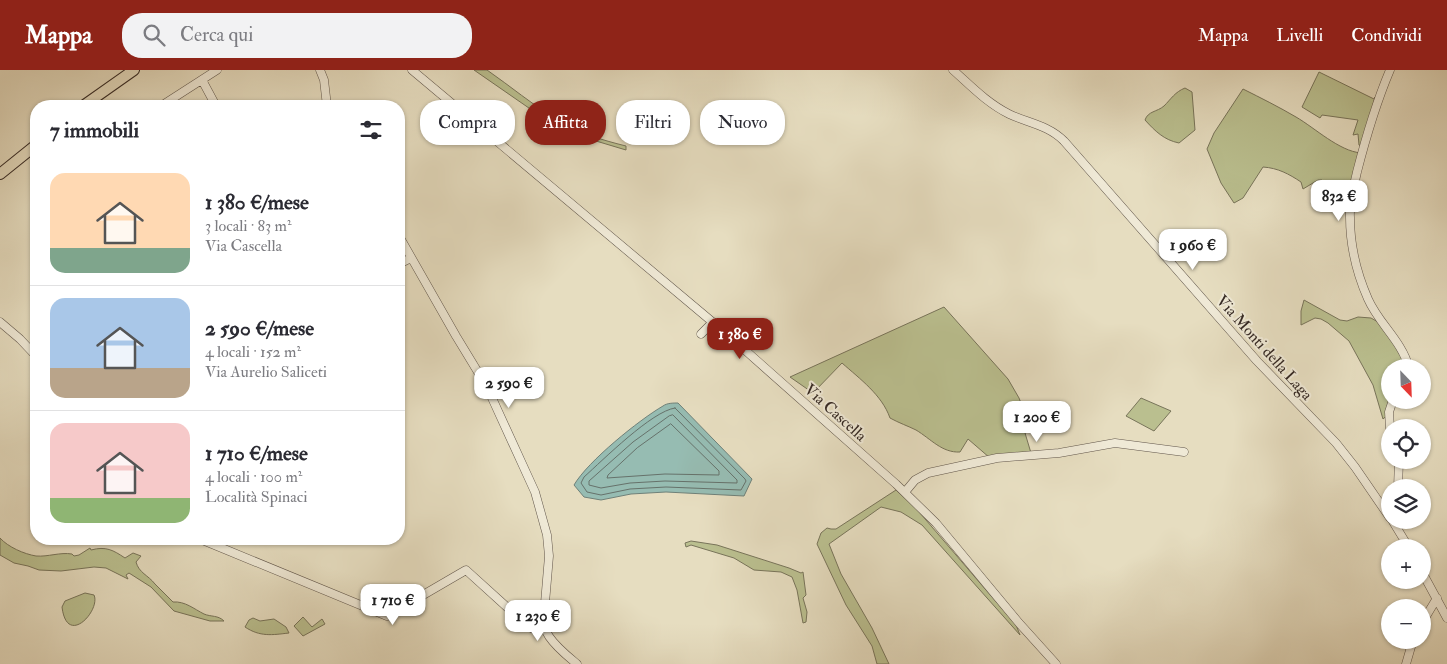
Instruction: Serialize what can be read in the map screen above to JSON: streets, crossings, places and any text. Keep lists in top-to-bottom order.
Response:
{
  "streets": {
    "street": ["Via Monti della Laga", "Via Cascella"]
  },
  "north": "bottom right",
  "page": {
    "header": "Mappa",
    "search": "Cerca qui",
    "nav": ["Mappa", "Livelli", "Condividi"],
    "chip": [
      "Compra",
      "Affitta",
      "Filtri",
      "Nuovo"
    ],
    "heading": "7 immobili",
    "list": [
      {
        "name": "1 380 €/mese",
        "note": "3 locali · 83 m² · Via Cascella"
      },
      {
        "name": "2 590 €/mese",
        "note": "4 locali · 152 m² · Via Aurelio Saliceti"
      },
      {
        "name": "1 710 €/mese",
        "note": "4 locali · 100 m² · Località Spinaci"
      }
    ],
    "price": [
      "832 €",
      "1 960 €",
      "1 380 €",
      "2 590 €",
      "1 200 €",
      "1 710 €",
      "1 230 €"
    ],
    "map_buttons": ["+", "−"]
  }
}
